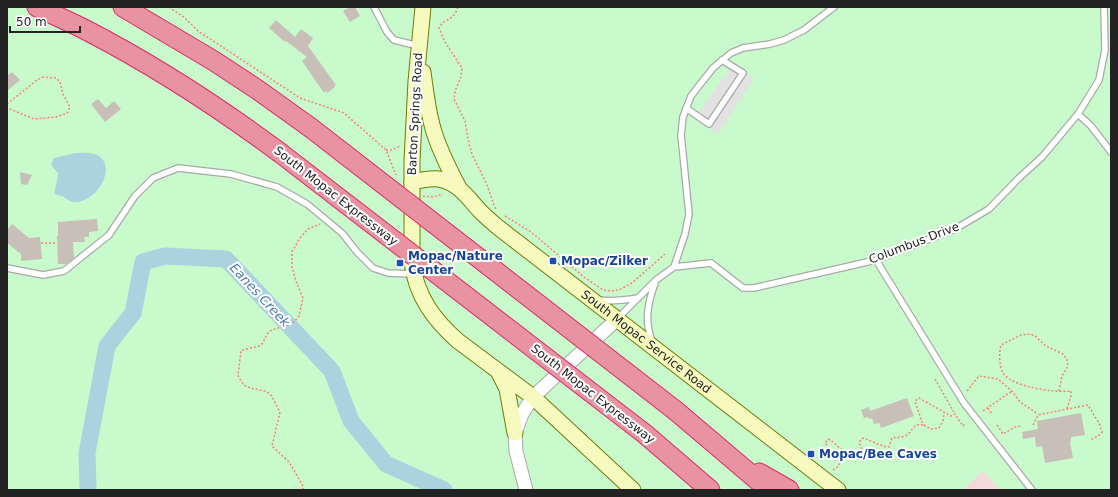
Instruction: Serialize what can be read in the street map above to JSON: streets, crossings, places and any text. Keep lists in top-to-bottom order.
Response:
{
  "streets": {
    "highway": ["South Mopac Expressway"],
    "main road": ["Barton Springs Road", "South Mopac Service Road"],
    "lane": ["Columbus Drive"]
  },
  "crossings": [
    ["Barton Springs Road", "South Mopac Service Road"]
  ],
  "water": ["Eanes Creek"],
  "places": {
    "transit": ["Mopac/Zilker", "Mopac/Nature Center", "Mopac/Bee Caves"]
  },
  "scale_bar": "50 m"
}
